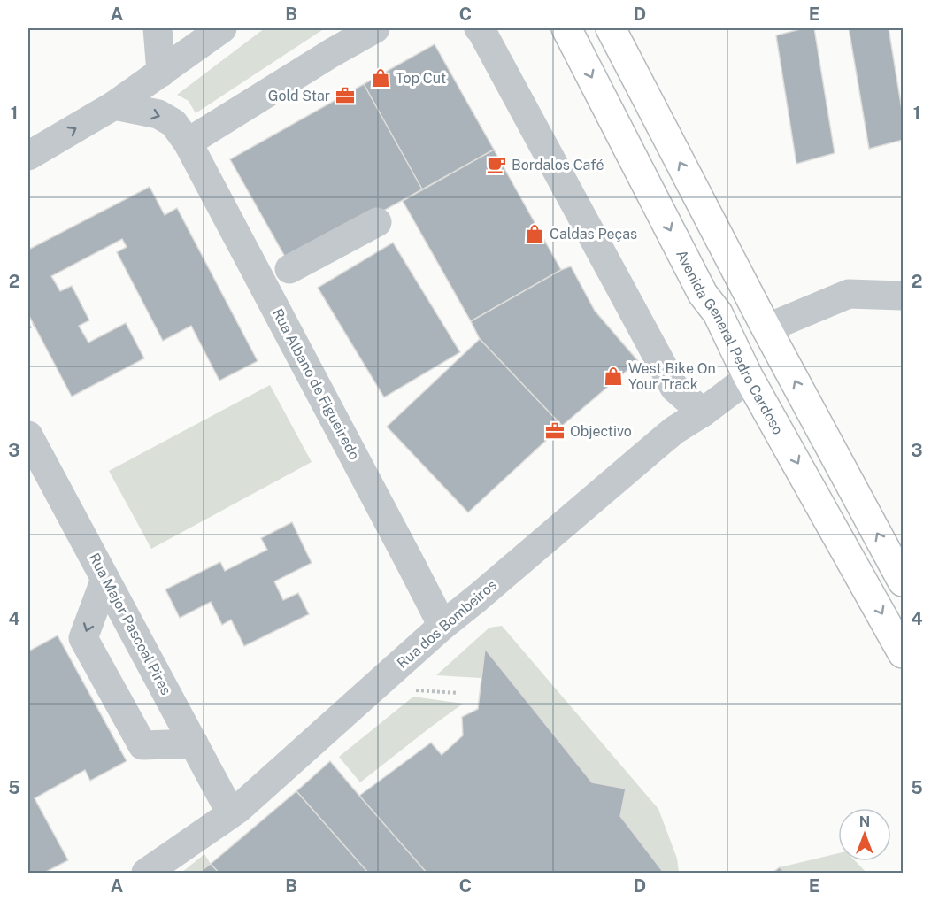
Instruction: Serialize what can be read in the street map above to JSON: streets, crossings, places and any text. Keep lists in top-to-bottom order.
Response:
{
  "streets": {
    "main road": ["Avenida General Pedro Cardoso"],
    "street": ["Rua Albano de Figueiredo", "Rua Major Pascoal Pires", "Rua dos Bombeiros"]
  },
  "crossings": [
    ["Avenida General Pedro Cardoso", "Rua dos Bombeiros"],
    ["Rua Albano de Figueiredo", "Rua dos Bombeiros"],
    ["Rua Major Pascoal Pires", "Rua dos Bombeiros"]
  ],
  "places": {
    "shop": ["Top Cut", "Caldas Peças", "West Bike On Your Track"],
    "office": ["Gold Star", "Objectivo"],
    "cafe": ["Bordalos Café"]
  },
  "north": "top",
  "grid": {
    "columns": [
      "A",
      "B",
      "C",
      "D",
      "E"
    ],
    "rows": [
      "1",
      "2",
      "3",
      "4",
      "5"
    ]
  }
}
